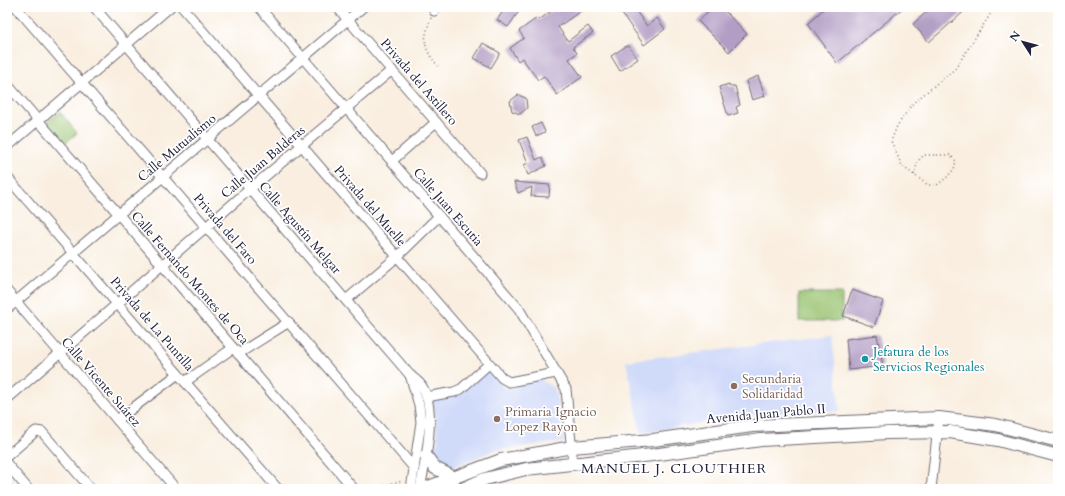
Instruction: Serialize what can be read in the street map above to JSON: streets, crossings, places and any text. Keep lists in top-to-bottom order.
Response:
{
  "streets": {
    "main road": ["Avenida Juan Pablo II"],
    "street": [
      "Privada del Astillero",
      "Calle Mutualismo",
      "Calle Juan Balderas",
      "Privada del Muelle",
      "Calle Juan Escutia",
      "Calle Agustín Melgar",
      "Privada del Faro",
      "Calle Fernando Montes de Oca",
      "Privada de La Puntilla",
      "Calle Vicente Suárez"
    ]
  },
  "crossings": [
    ["Privada del Astillero", "Calle Mutualismo"],
    ["Privada del Astillero", "Calle Juan Balderas"],
    ["Calle Mutualismo", "Privada del Muelle"],
    ["Calle Mutualismo", "Calle Juan Escutia"],
    ["Calle Mutualismo", "Calle Agustín Melgar"],
    ["Calle Mutualismo", "Privada del Faro"],
    ["Calle Mutualismo", "Calle Fernando Montes de Oca"],
    ["Calle Mutualismo", "Privada de La Puntilla"],
    ["Calle Mutualismo", "Calle Vicente Suárez"],
    ["Calle Juan Balderas", "Privada del Muelle"],
    ["Calle Juan Balderas", "Calle Juan Escutia"],
    ["Calle Juan Balderas", "Calle Agustín Melgar"],
    ["Calle Juan Balderas", "Privada del Faro"],
    ["Calle Juan Balderas", "Calle Fernando Montes de Oca"],
    ["Calle Juan Balderas", "Privada de La Puntilla"],
    ["Calle Juan Balderas", "Calle Vicente Suárez"],
    ["Privada del Muelle", "Calle Juan Escutia"],
    ["Calle Juan Escutia", "Avenida Juan Pablo II"],
    ["Calle Agustín Melgar", "Privada del Faro"],
    ["Calle Agustín Melgar", "Avenida Juan Pablo II"]
  ],
  "districts": ["MANUEL J. CLOUTHIER"],
  "places": ["Jefatura de los Servicios Regionales", "Secundaria Solidaridad", "Primaria Ignacio Lopez Rayon"],
  "north": "top left"
}
